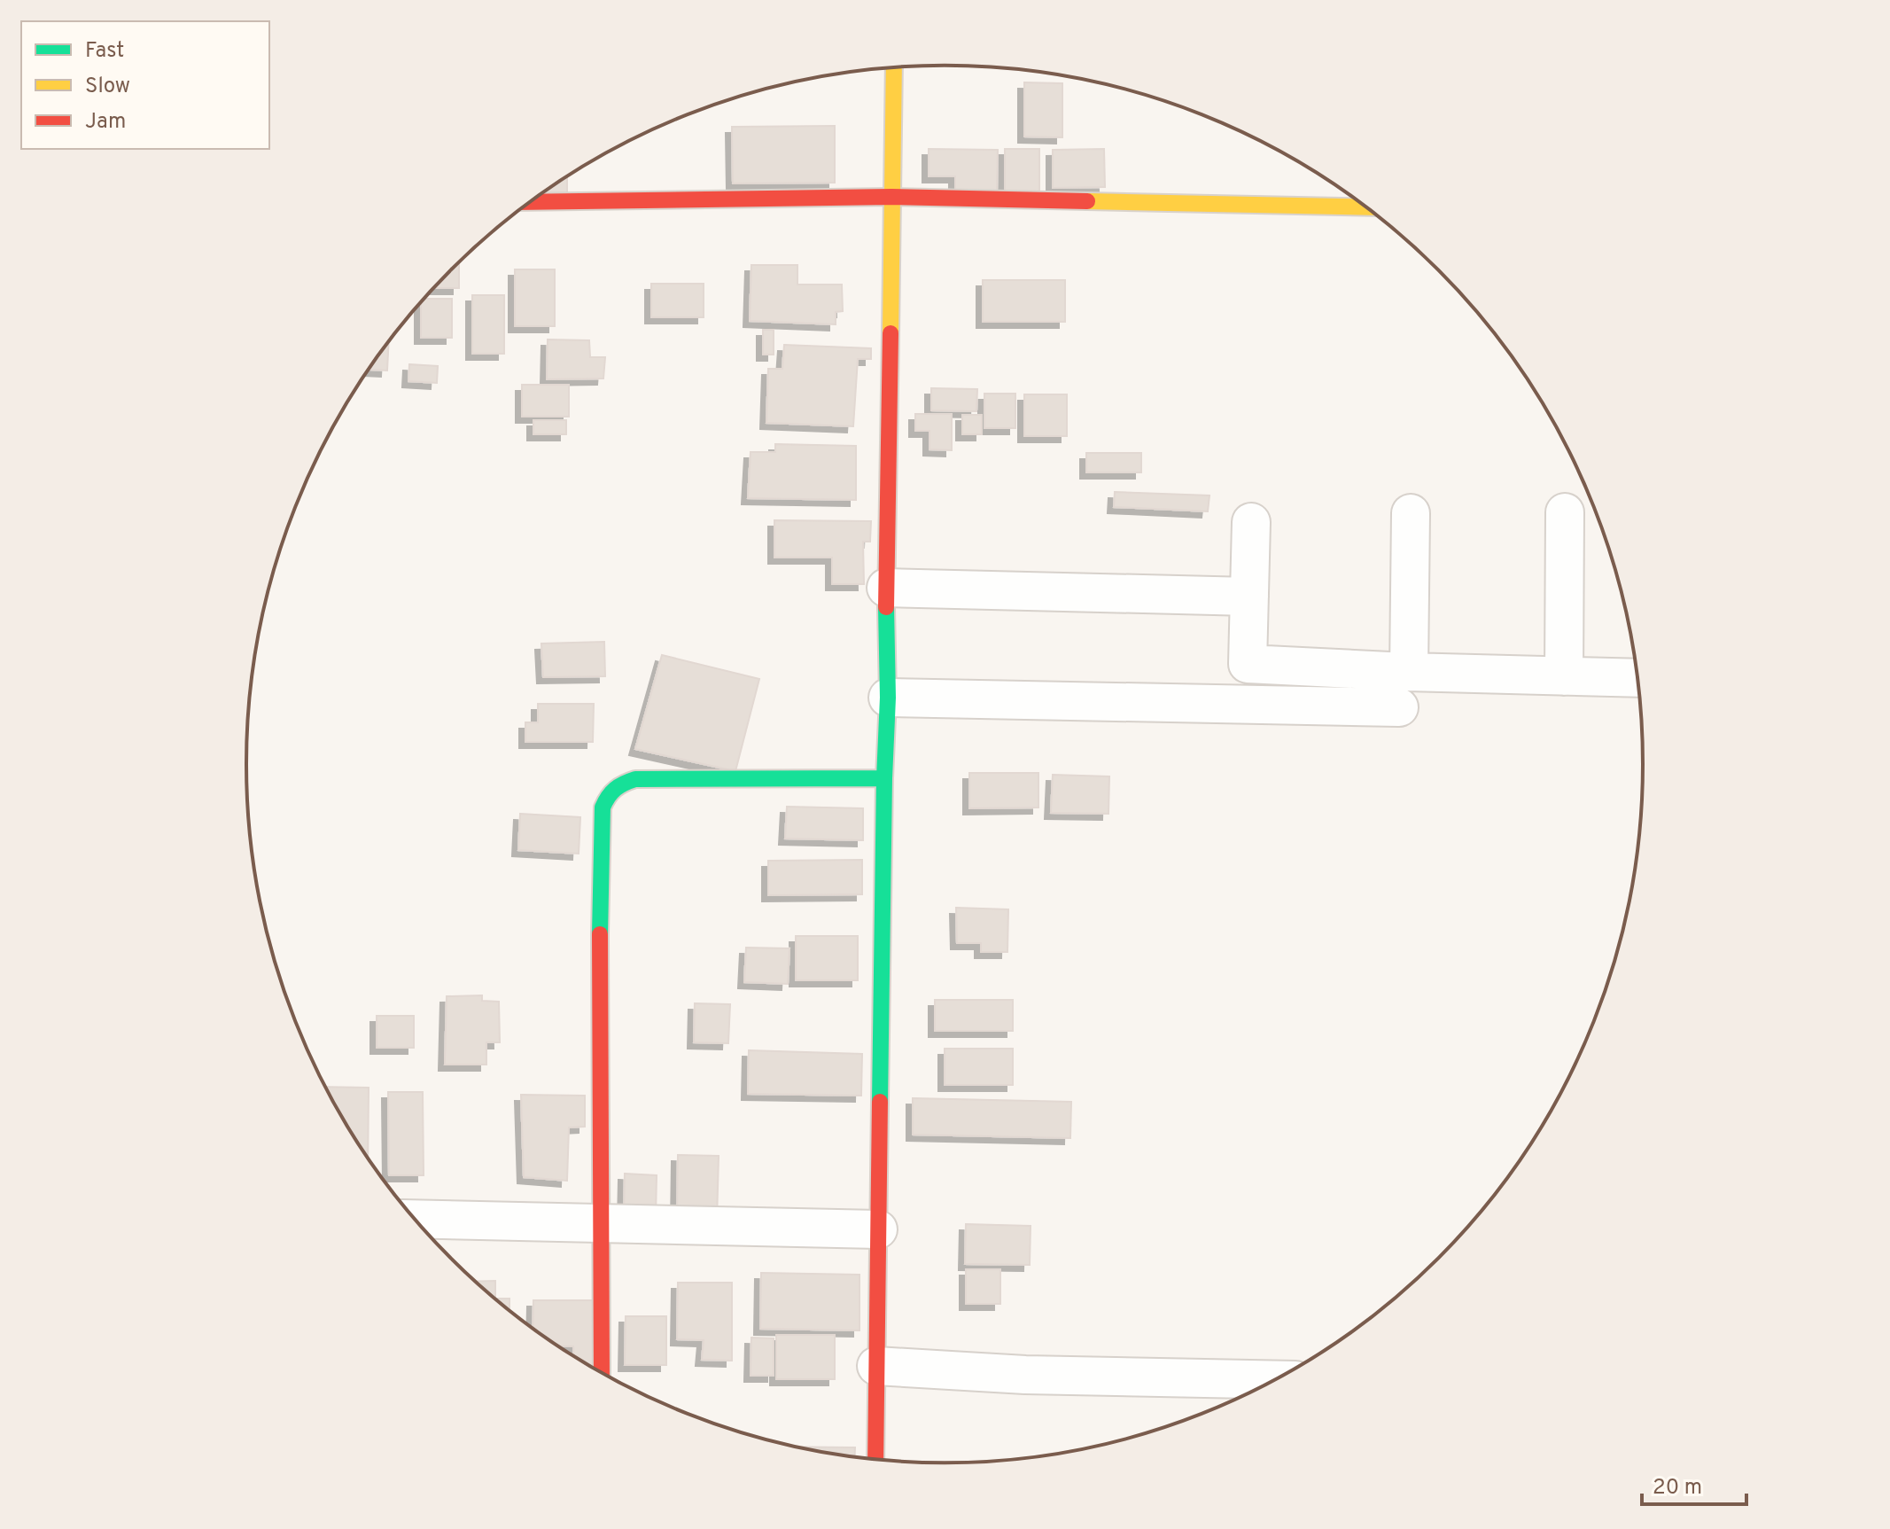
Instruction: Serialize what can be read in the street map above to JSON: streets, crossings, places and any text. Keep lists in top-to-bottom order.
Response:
{
  "legend": ["Fast", "Slow", "Jam"],
  "scale_bar": "20 m"
}
